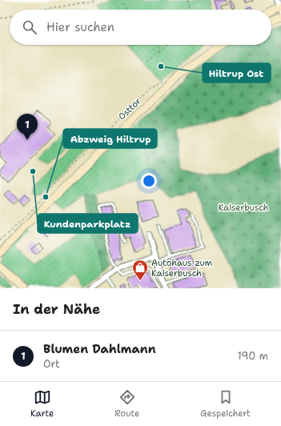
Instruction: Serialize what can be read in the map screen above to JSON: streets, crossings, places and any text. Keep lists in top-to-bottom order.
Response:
{
  "streets": {
    "main road": ["Osttor"]
  },
  "parks": ["Kaiserbusch"],
  "places": {
    "other": ["Hiltrup Ost", "Kundenparkplatz", "Abzweig Hiltrup"],
    "shop": ["Autohaus zum Kaiserbusch"]
  },
  "page": {
    "search": "Hier suchen",
    "pins": "1",
    "heading": "In der Nähe",
    "list": [
      {
        "mark": "1",
        "name": "Blumen Dahlmann",
        "note": "Ort",
        "value": "190 m"
      }
    ],
    "nav": ["Karte", "Route", "Gespeichert"]
  }
}
